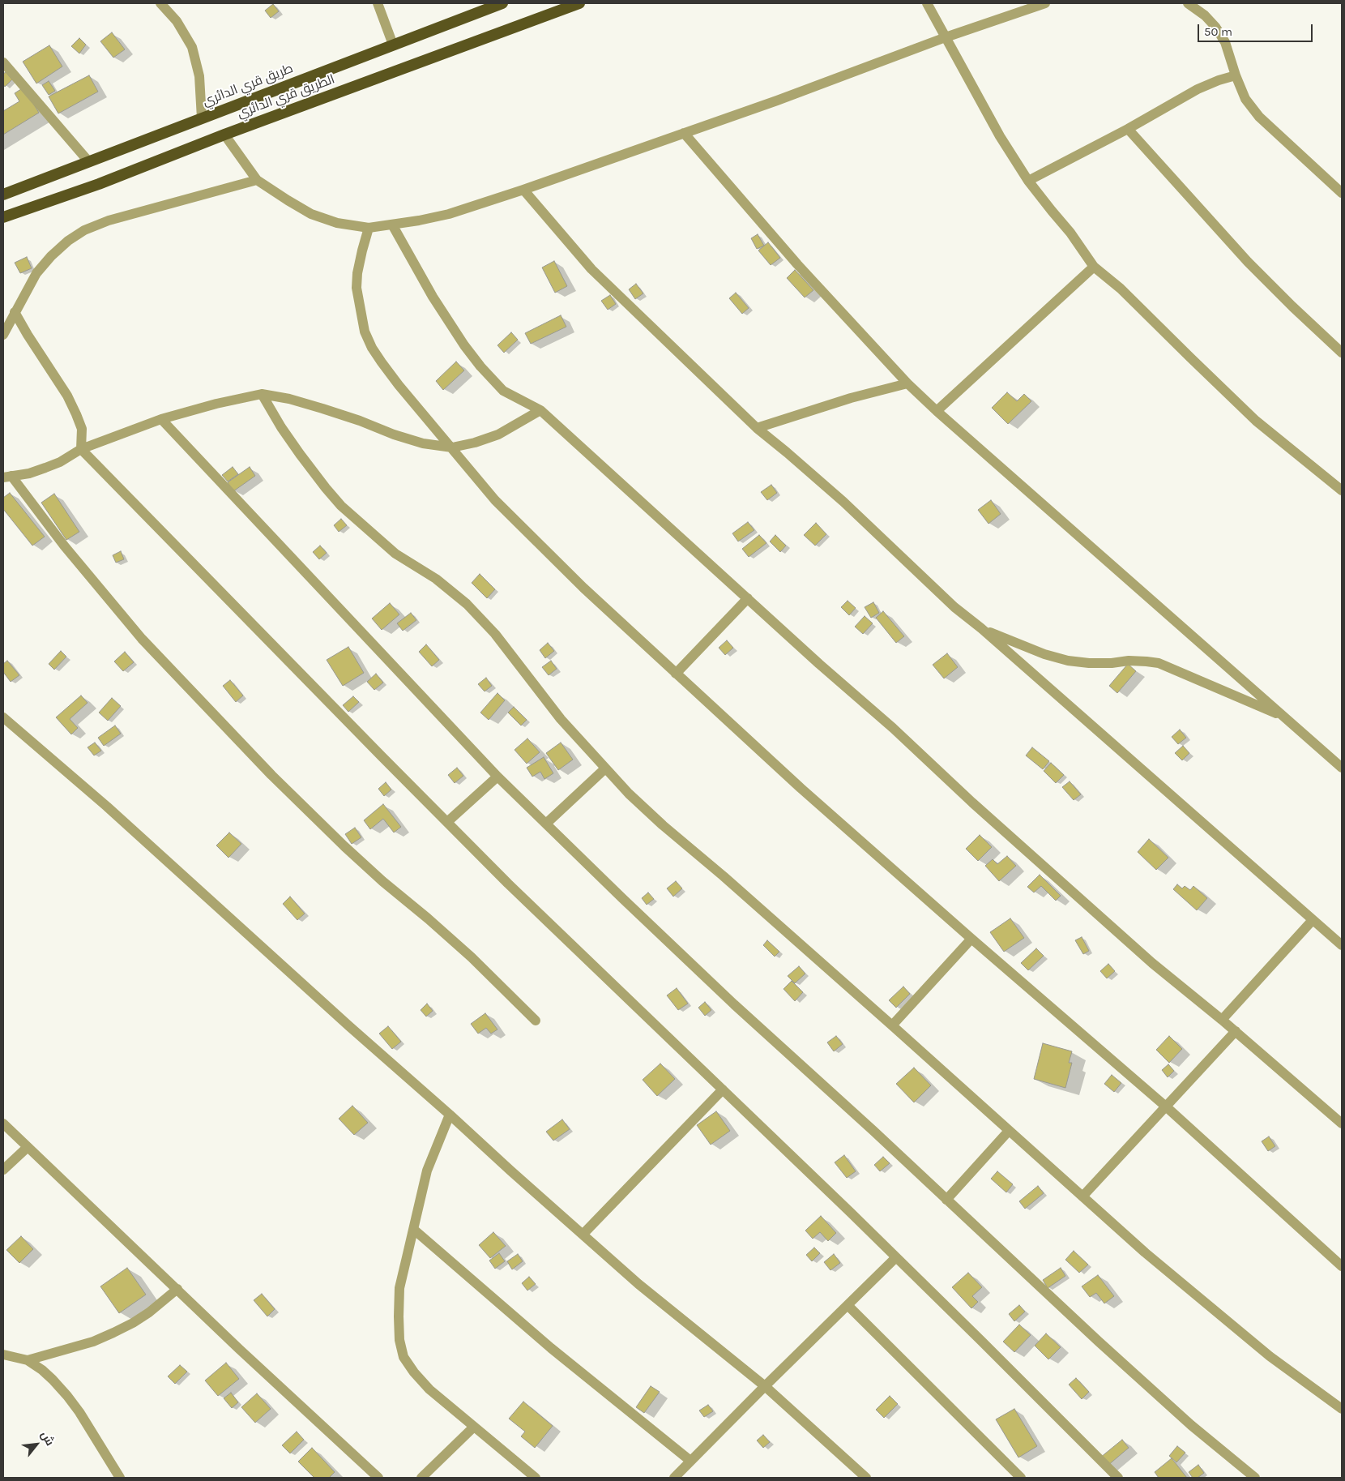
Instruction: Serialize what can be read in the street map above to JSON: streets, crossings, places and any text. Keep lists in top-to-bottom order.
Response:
{
  "streets": {
    "highway": ["طريق قري الدائري", "الطريق قري الدائري"]
  },
  "scale_bar": "50 m",
  "north": "top right"
}
